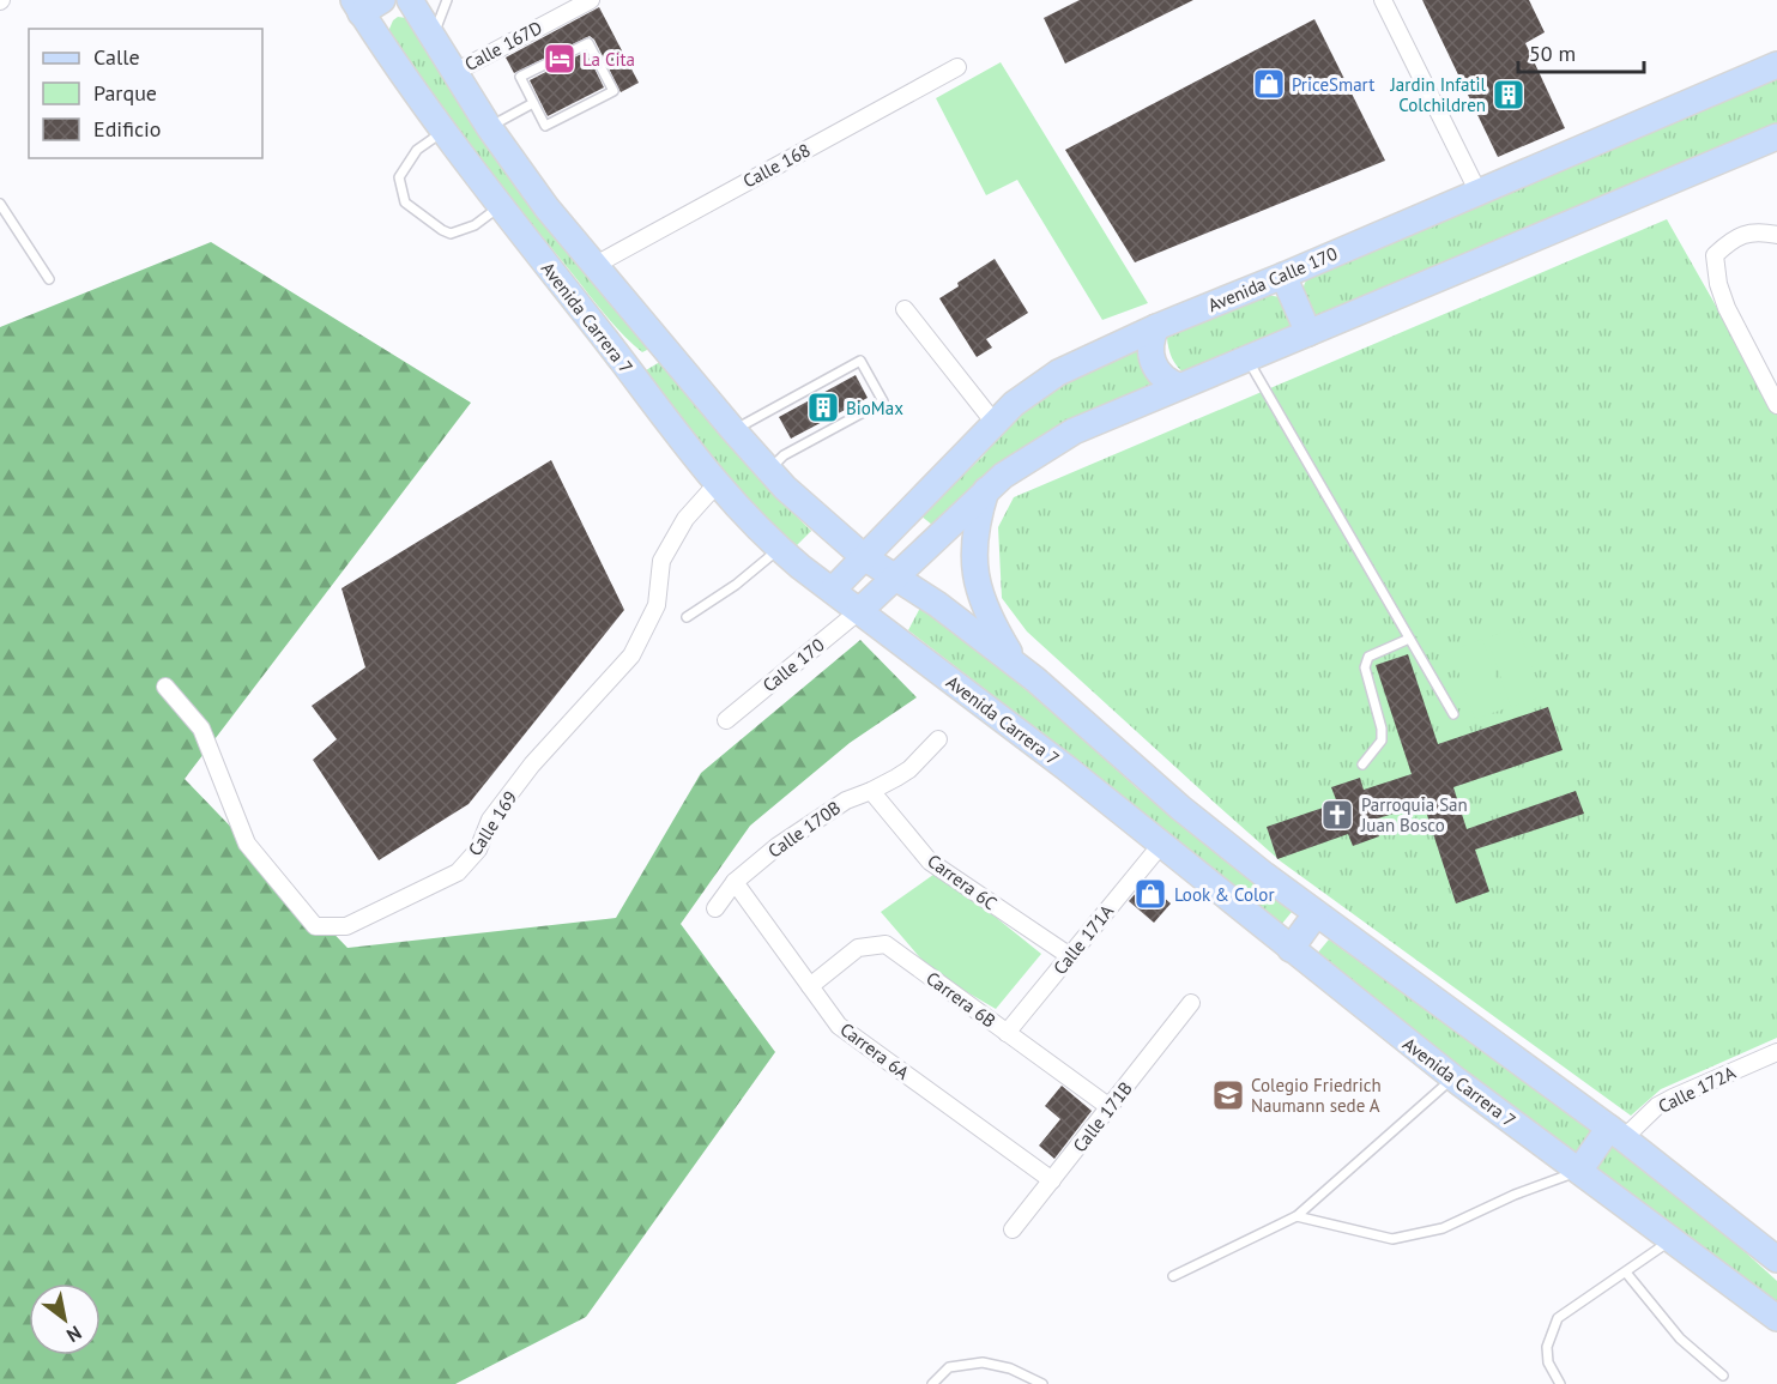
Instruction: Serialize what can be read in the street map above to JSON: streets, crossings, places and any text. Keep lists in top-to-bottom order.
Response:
{
  "streets": {
    "main road": ["Avenida Calle 170", "Avenida Carrera 7"],
    "street": [
      "Calle 167D",
      "Calle 168",
      "Calle 170",
      "Calle 169",
      "Calle 170B",
      "Carrera 6C",
      "Calle 171A",
      "Carrera 6B",
      "Carrera 6A",
      "Calle 172A",
      "Calle 171B"
    ]
  },
  "crossings": [
    ["Calle 167D", "Avenida Carrera 7"],
    ["Calle 168", "Avenida Carrera 7"],
    ["Avenida Calle 170", "Avenida Carrera 7"],
    ["Avenida Carrera 7", "Calle 170"],
    ["Avenida Carrera 7", "Calle 169"],
    ["Avenida Carrera 7", "Calle 171A"],
    ["Avenida Carrera 7", "Calle 172A"],
    ["Calle 170B", "Carrera 6C"],
    ["Calle 170B", "Carrera 6A"],
    ["Carrera 6C", "Calle 171A"],
    ["Calle 171A", "Carrera 6B"],
    ["Carrera 6B", "Carrera 6A"],
    ["Carrera 6B", "Calle 171B"],
    ["Carrera 6A", "Calle 171B"]
  ],
  "places": {
    "hotel": ["La Cita"],
    "shop": ["PriceSmart", "Look & Color"],
    "building": ["Jardin Infatil Colchildren", "BioMax"],
    "church": ["Parroquia San Juan Bosco"],
    "school or university": ["Colegio Friedrich Naumann sede A"]
  },
  "legend": ["Calle", "Parque", "Edificio"],
  "scale_bar": "50 m",
  "north": "bottom right"
}
